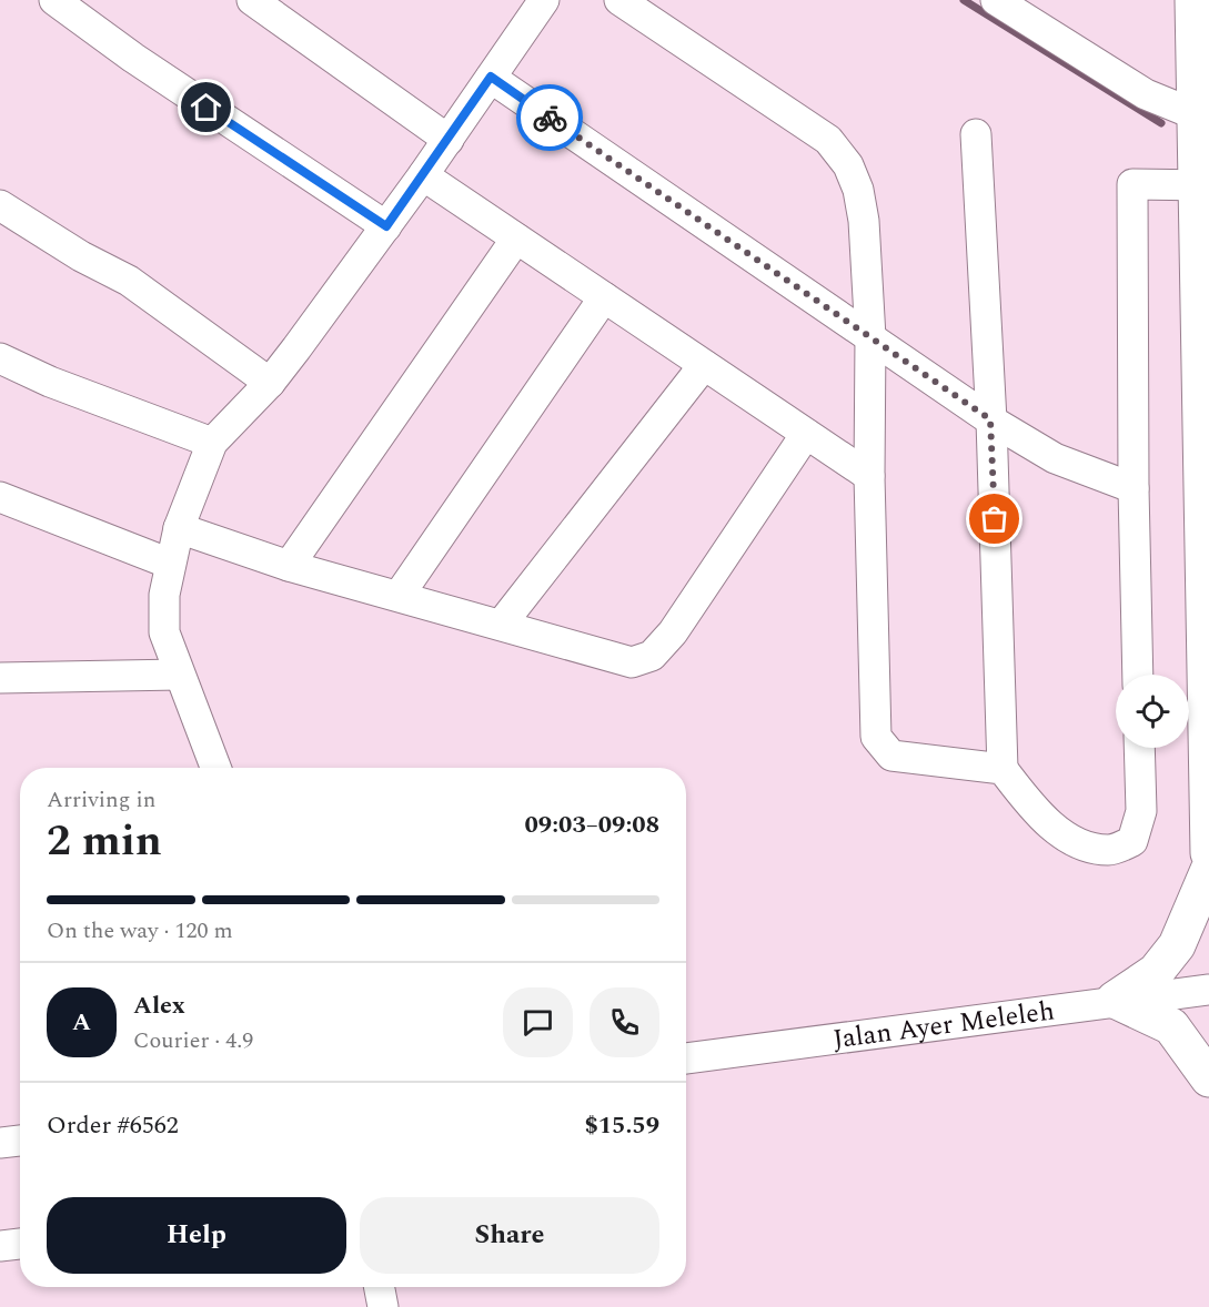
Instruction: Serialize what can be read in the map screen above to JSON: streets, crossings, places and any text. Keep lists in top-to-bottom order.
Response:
{
  "streets": {
    "street": ["Jalan Ayer Meleleh"]
  },
  "page": {
    "heading": ["2 min", "Arriving in", "09:03–09:08"],
    "panel": [
      "Alex",
      "Courier · 4.9",
      "Order #6562",
      "$15.59"
    ],
    "bar": "On the way · 120 m",
    "round": "A",
    "buttons": ["Help", "Share"]
  }
}
